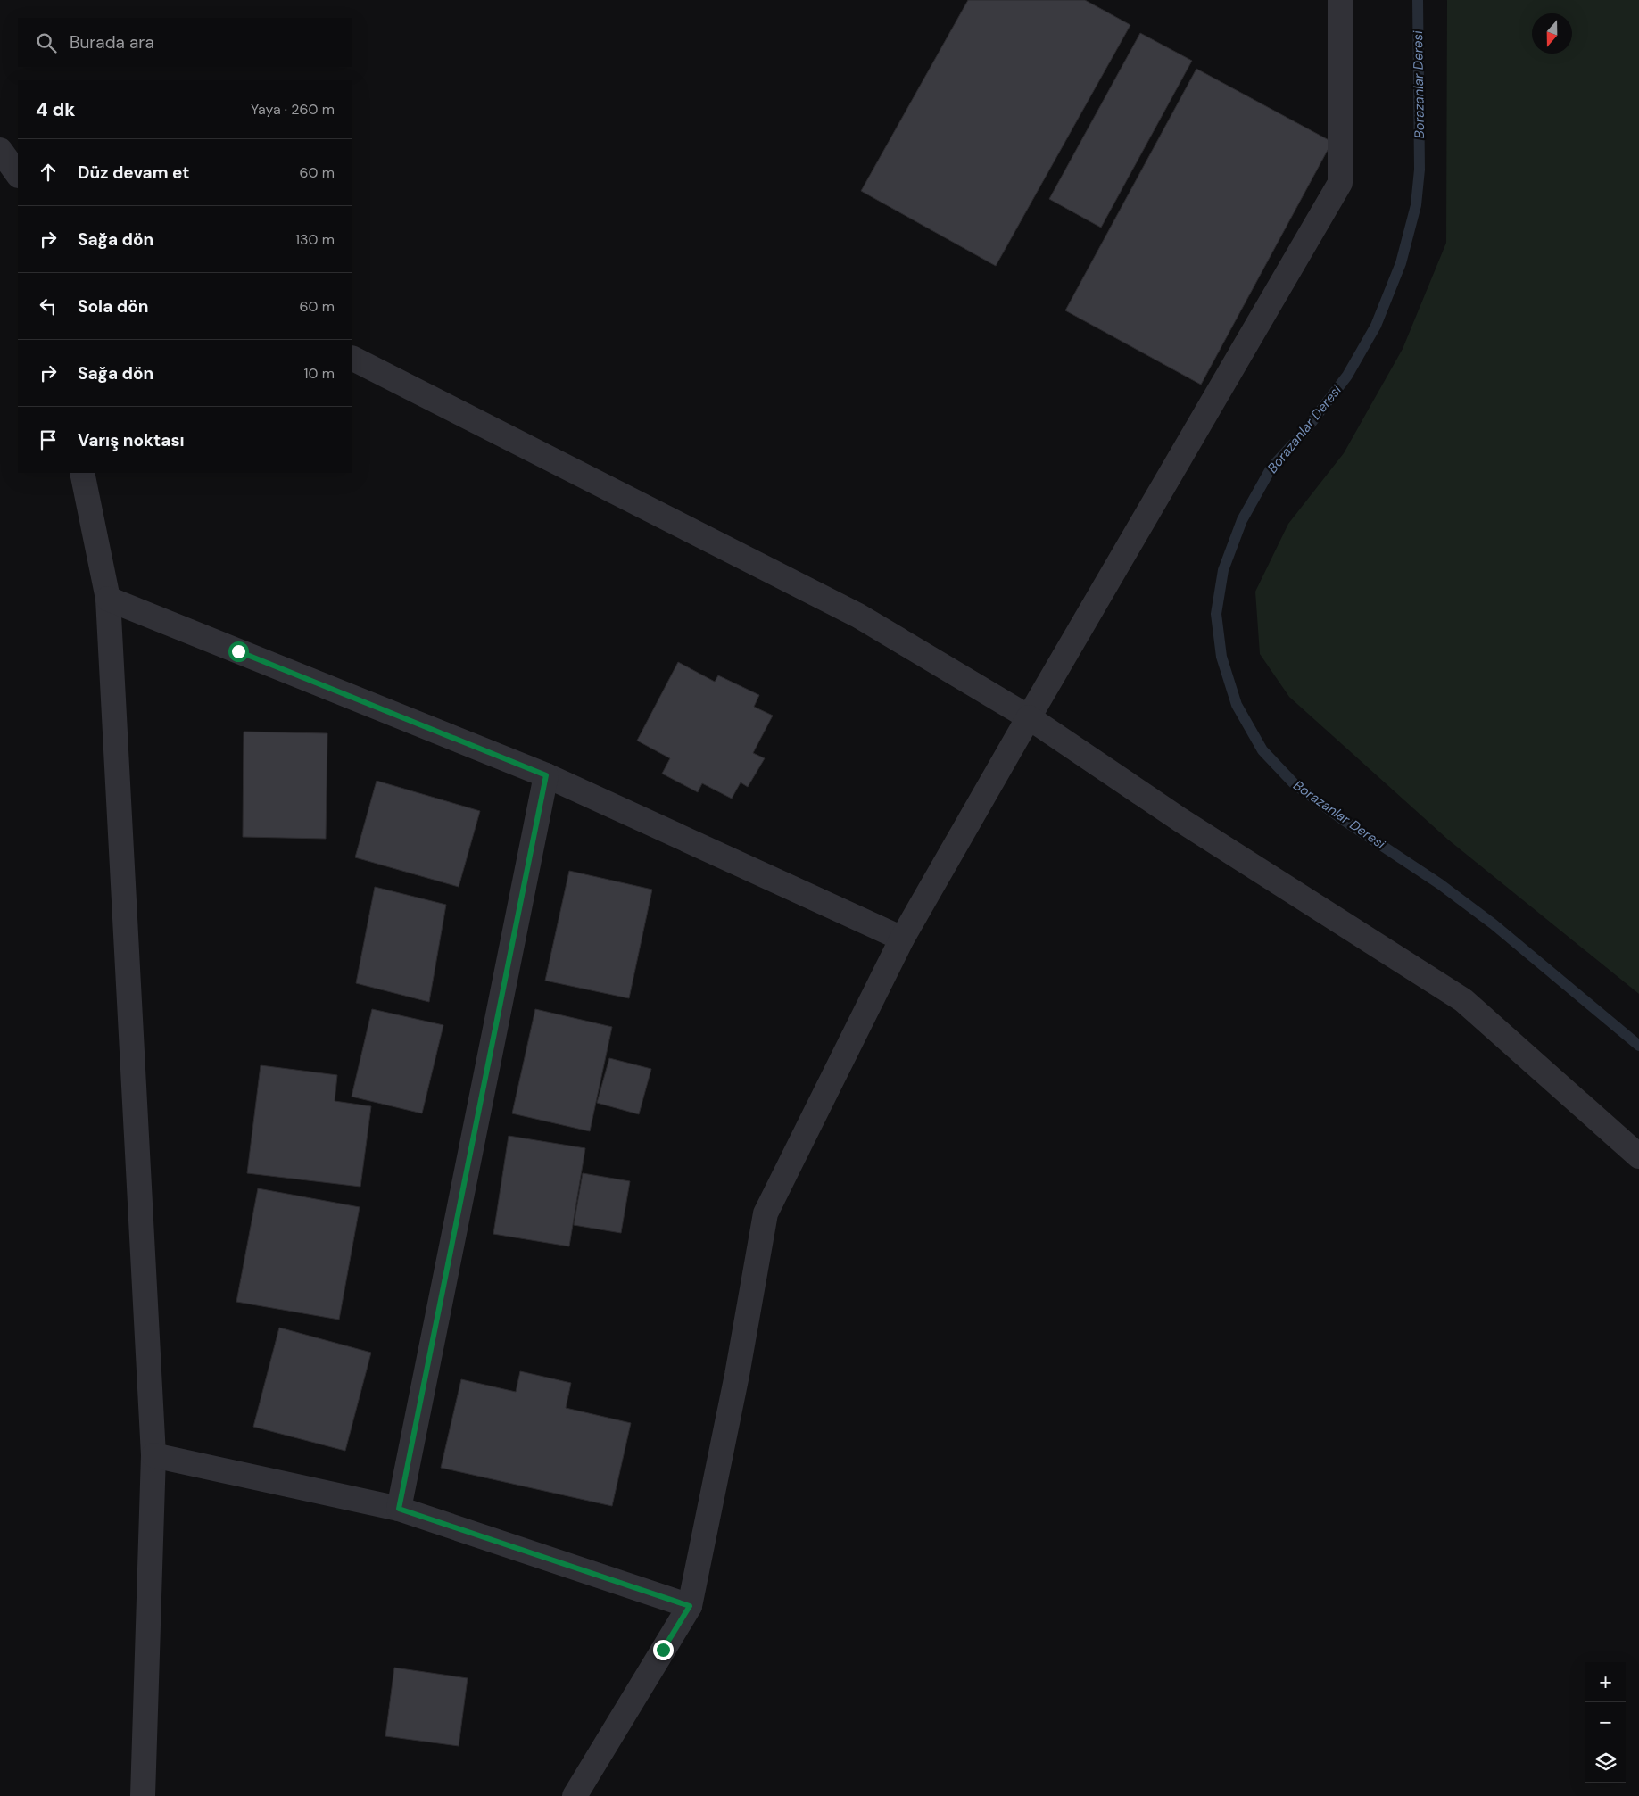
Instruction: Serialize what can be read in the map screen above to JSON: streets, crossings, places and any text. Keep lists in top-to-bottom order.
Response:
{
  "water": ["Borazanlar Deresi"],
  "north": "bottom",
  "page": {
    "search": "Burada ara",
    "heading": ["4 dk", "Yaya · 260 m"],
    "list": [
      ["Düz devam et", "60 m"],
      ["Sağa dön", "130 m"],
      ["Sola dön", "60 m"],
      ["Sağa dön", "10 m"],
      "Varış noktası"
    ],
    "map_buttons": ["+", "−"]
  }
}
